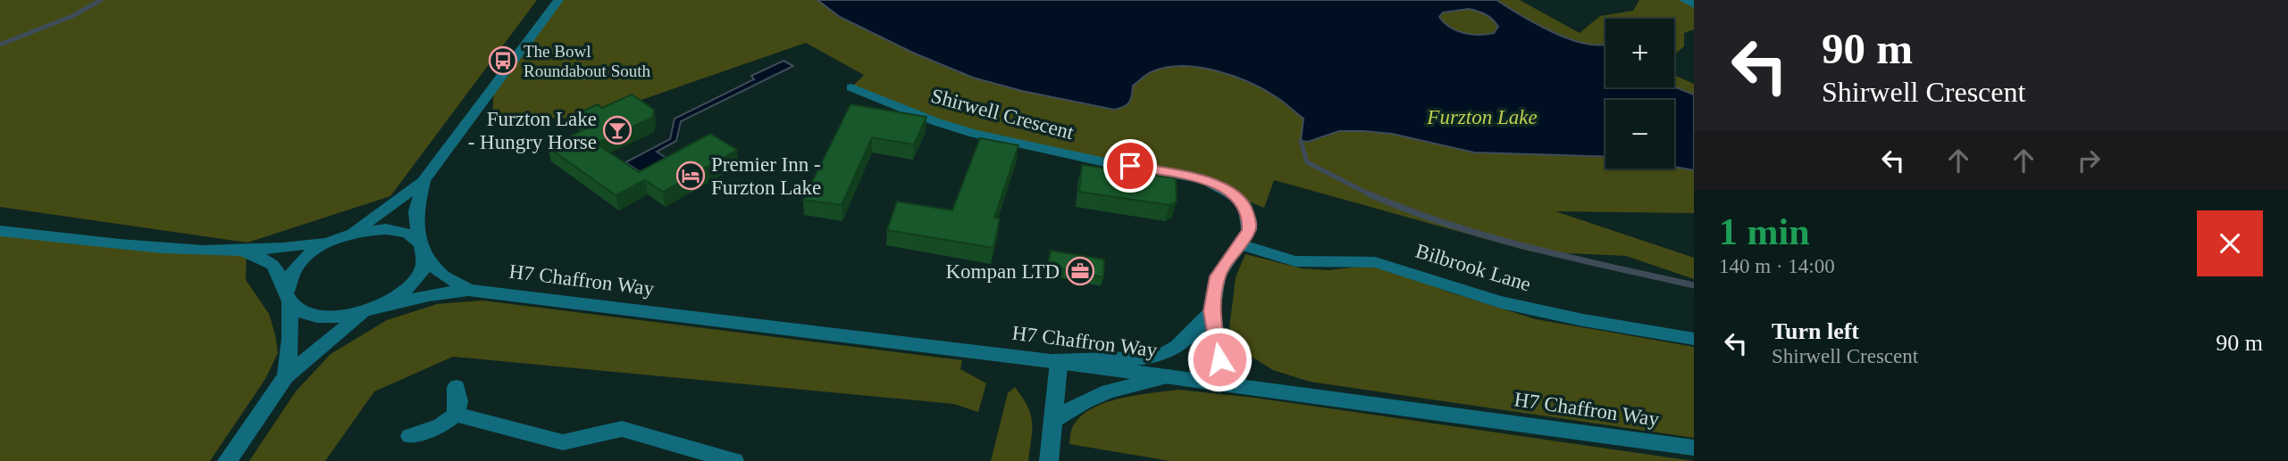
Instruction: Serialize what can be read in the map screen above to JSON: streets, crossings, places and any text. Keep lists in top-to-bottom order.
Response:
{
  "streets": {
    "street": ["Shirwell Crescent", "Bilbrook Lane", "H7 Chaffron Way"]
  },
  "crossings": [
    ["Shirwell Crescent", "Bilbrook Lane"],
    ["Shirwell Crescent", "H7 Chaffron Way"]
  ],
  "parks": ["Furzton Lake"],
  "places": {
    "bus stop": ["The Bowl Roundabout South"],
    "bar": ["Furzton Lake - Hungry Horse"],
    "hotel": ["Premier Inn - Furzton Lake"],
    "office": ["Kompan LTD"]
  },
  "page": {
    "turn": ["90 m", "Shirwell Crescent"],
    "map_buttons": ["+", "−"],
    "heading": ["1 min", "140 m · 14:00"],
    "list": [
      {
        "name": "Turn left",
        "note": "Shirwell Crescent",
        "value": "90 m"
      }
    ]
  }
}
